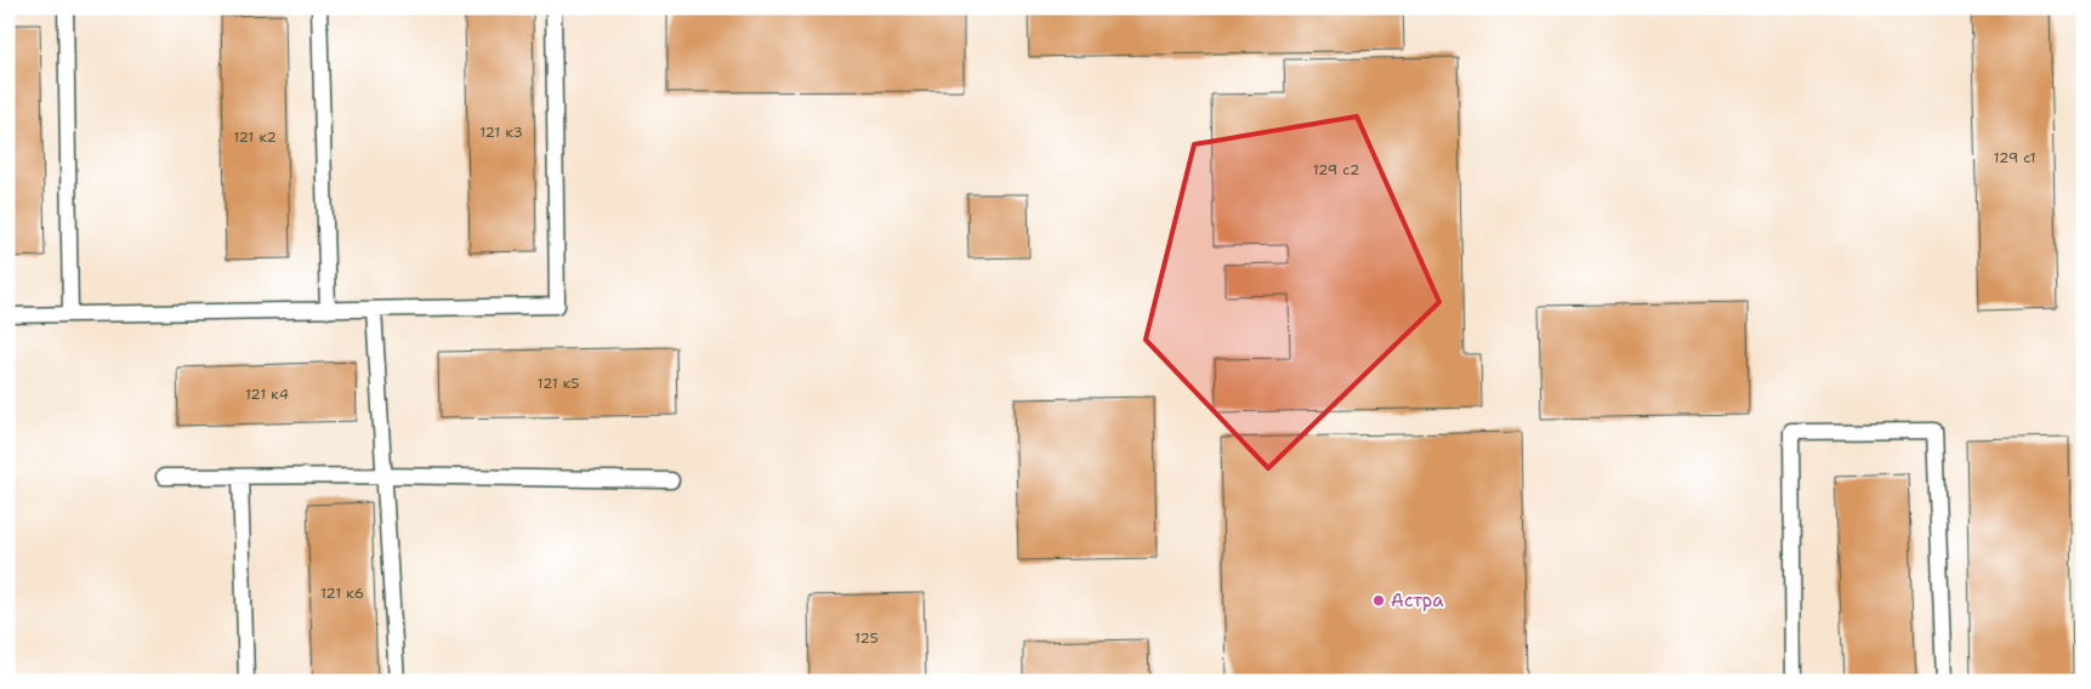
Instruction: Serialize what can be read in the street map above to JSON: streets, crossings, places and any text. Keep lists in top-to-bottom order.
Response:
{
  "places": ["Астра"],
  "house_numbers": [
    "121 к3",
    "121 к2",
    "129 с1",
    "129 с2",
    "121 к5",
    "121 к4",
    "121 к6",
    "125"
  ]
}
